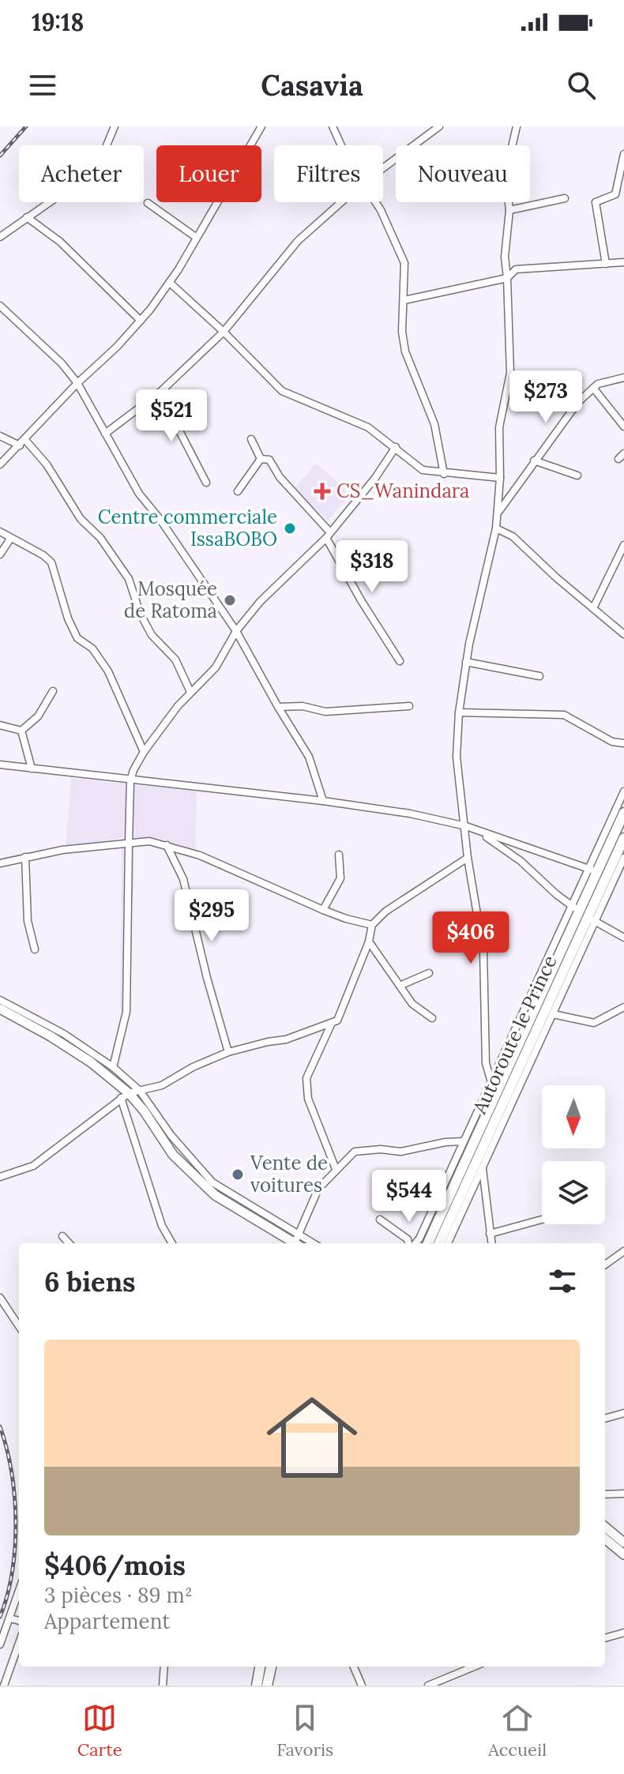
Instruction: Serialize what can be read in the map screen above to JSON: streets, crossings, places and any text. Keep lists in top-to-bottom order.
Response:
{
  "streets": {
    "main road": ["Autoroute le Prince"]
  },
  "places": {
    "health": ["CS_Wanindara"],
    "other": ["Centre commerciale IssaBOBO", "Mosquée de Ratoma", "Vente de voitures"]
  },
  "north": "bottom",
  "page": {
    "status": "19:18",
    "header": "Casavia",
    "chip": [
      "Acheter",
      "Louer",
      "Filtres",
      "Nouveau"
    ],
    "price": [
      "$273",
      "$521",
      "$318",
      "$295",
      "$406",
      "$544"
    ],
    "heading": "6 biens",
    "list": [
      {
        "name": "$406/mois",
        "note": "3 pièces · 89 m² · Appartement"
      }
    ],
    "tabs": ["Carte", "Favoris", "Accueil"]
  }
}
